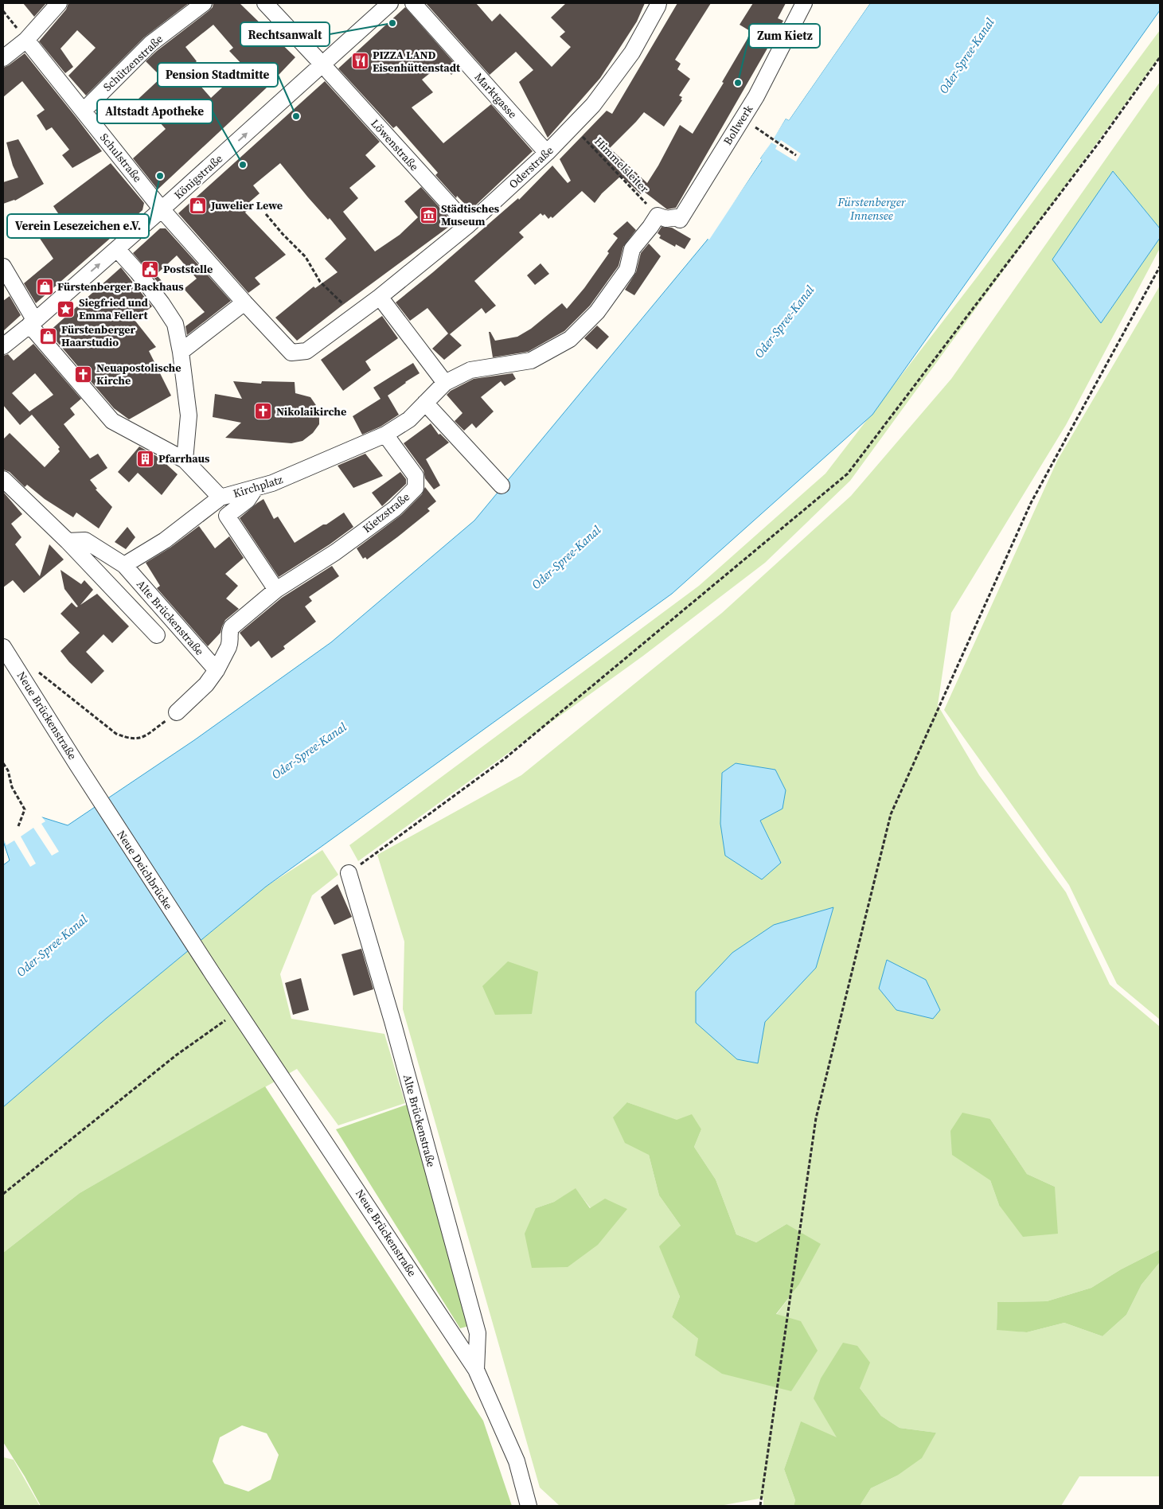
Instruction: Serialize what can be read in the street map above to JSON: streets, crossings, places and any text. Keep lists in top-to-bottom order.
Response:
{
  "streets": {
    "street": [
      "Schützenstraße",
      "Marktgasse",
      "Bollwerk",
      "Löwenstraße",
      "Schulstraße",
      "Oderstraße",
      "Königstraße",
      "Kirchplatz",
      "Kietzstraße",
      "Alte Brückenstraße",
      "Neue Brückenstraße",
      "Neue Deichbrücke"
    ],
    "path": ["Himmelsleiter"]
  },
  "crossings": [
    ["Schützenstraße", "Schulstraße"],
    ["Marktgasse", "Oderstraße"],
    ["Bollwerk", "Himmelsleiter"],
    ["Löwenstraße", "Oderstraße"],
    ["Löwenstraße", "Königstraße"],
    ["Schulstraße", "Oderstraße"],
    ["Schulstraße", "Königstraße"],
    ["Himmelsleiter", "Oderstraße"],
    ["Königstraße", "Kirchplatz"],
    ["Kirchplatz", "Kietzstraße"],
    ["Kietzstraße", "Alte Brückenstraße"],
    ["Alte Brückenstraße", "Neue Brückenstraße"],
    ["Neue Brückenstraße", "Neue Deichbrücke"]
  ],
  "one_way": ["Königstraße"],
  "water": ["Oder-Spree-Kanal", "Fürstenberger Innensee"],
  "places": {
    "other": [
      "Rechtsanwalt",
      "Zum Kietz",
      "Pension Stadtmitte",
      "Altstadt Apotheke",
      "Verein Lesezeichen e.V."
    ],
    "restaurant": ["PIZZA LAND Eisenhüttenstadt"],
    "shop": ["Juwelier Lewe", "Fürstenberger Backhaus", "Fürstenberger Haarstudio"],
    "museum": ["Städtisches Museum"],
    "public building": ["Poststelle"],
    "place": ["Siegfried und Emma Fellert"],
    "church": ["Neuapostolische Kirche", "Nikolaikirche"],
    "building": ["Pfarrhaus"]
  }
}
